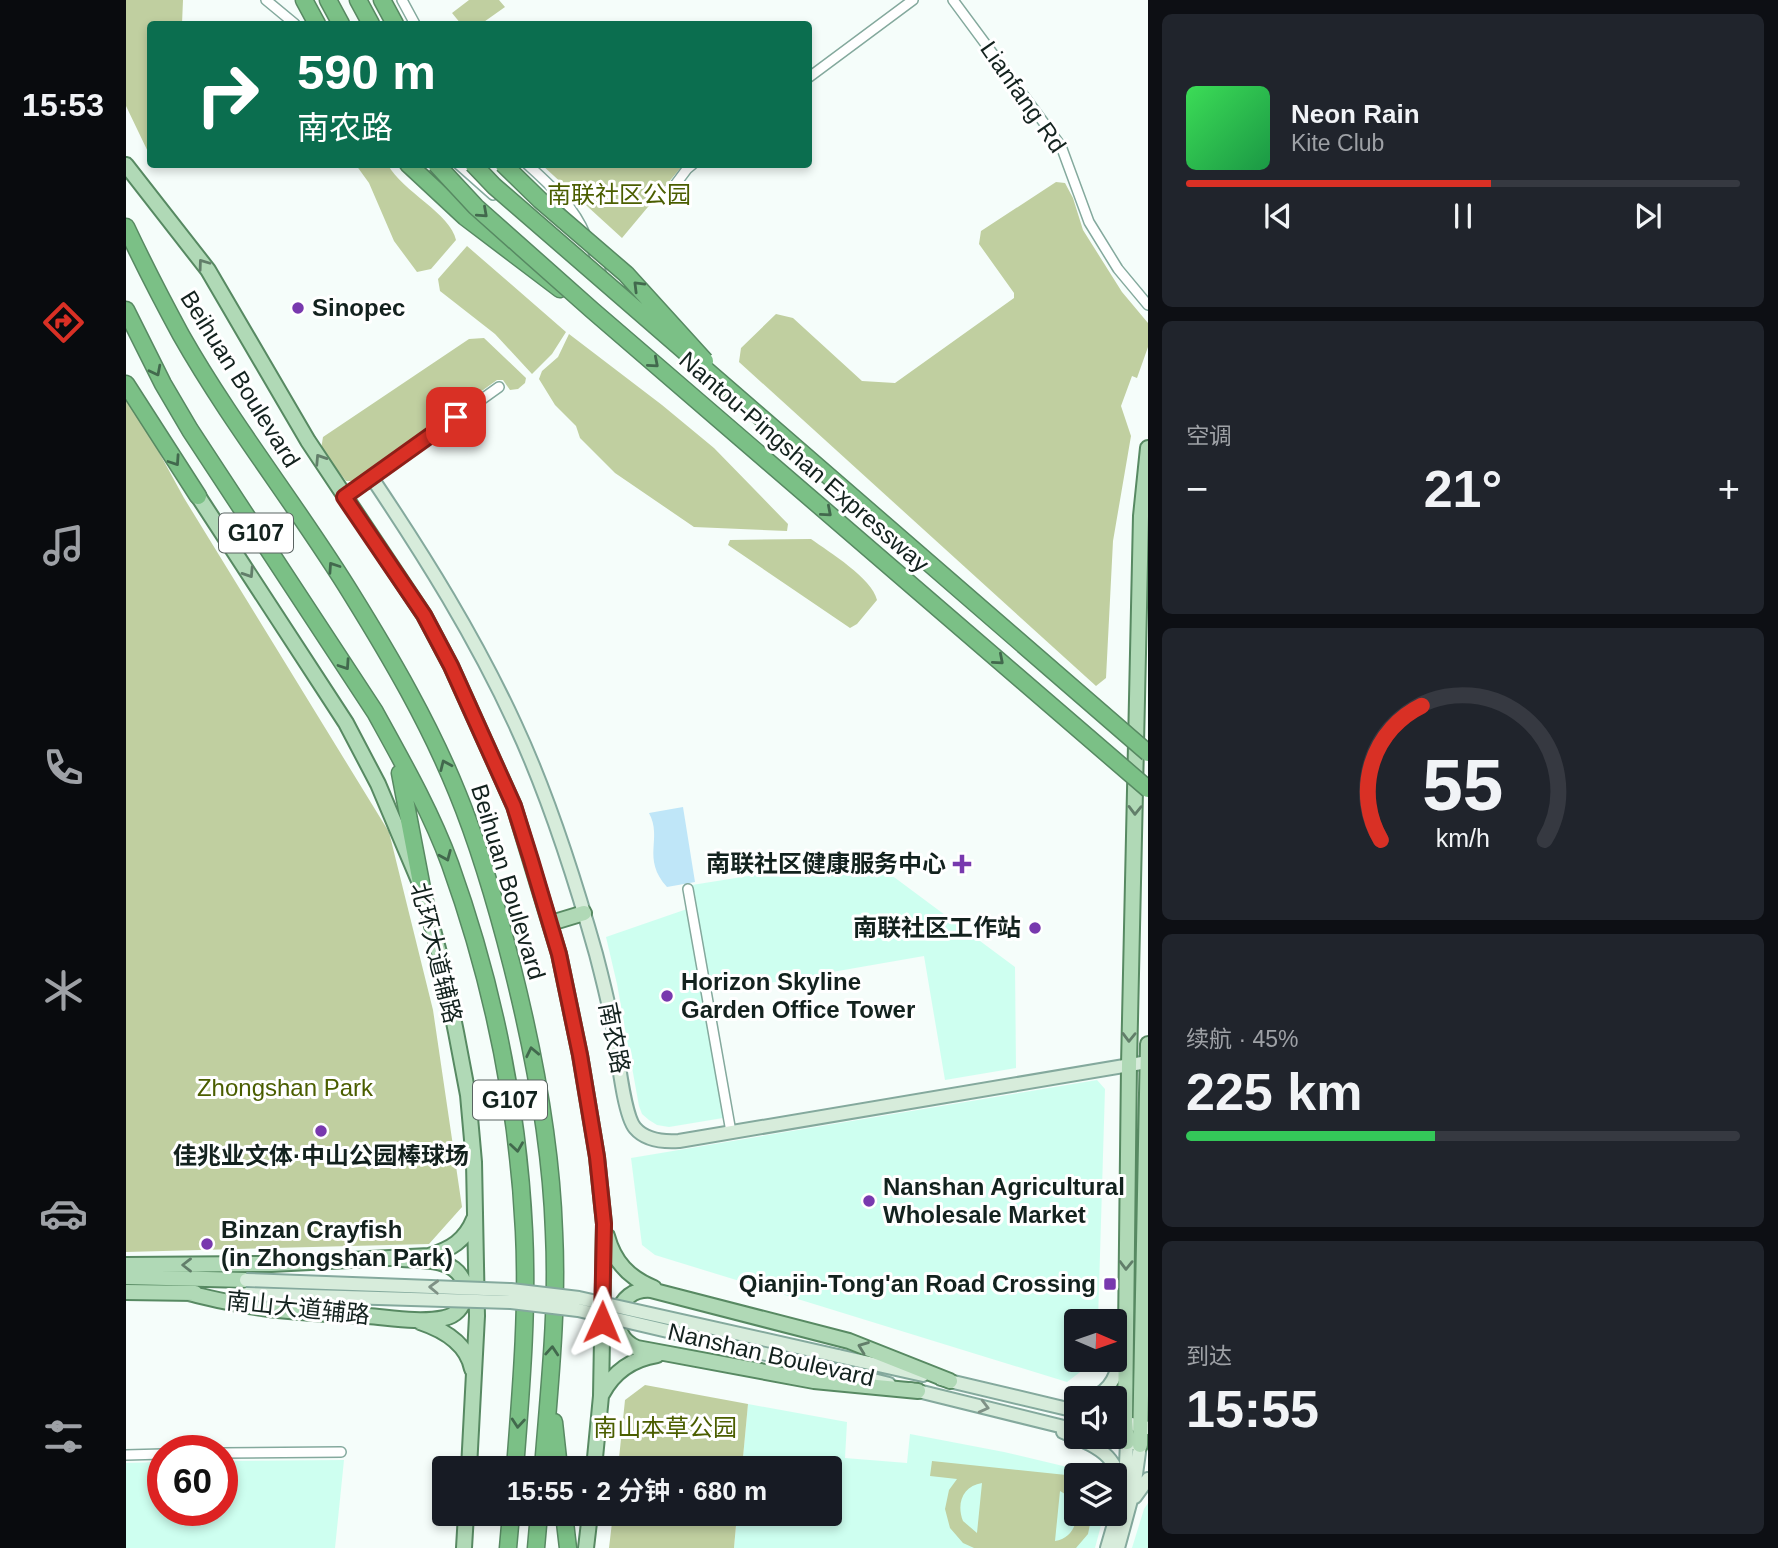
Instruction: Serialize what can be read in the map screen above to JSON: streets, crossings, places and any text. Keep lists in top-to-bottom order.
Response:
{
  "streets": {
    "highway": ["Beihuan Boulevard", "Nantou-Pingshan Expressway", "G107"],
    "main road": [
      "北环大道辅路",
      "南农路",
      "南山大道辅路",
      "Nanshan Boulevard"
    ],
    "street": ["Lianfang Rd"]
  },
  "crossings": [
    ["南山大道辅路", "Nanshan Boulevard"]
  ],
  "parks": ["南联社区公园", "Zhongshan Park", "南山本草公园"],
  "places": {
    "other": [
      "Sinopec",
      "南联社区工作站",
      "Horizon Skyline Garden Office Tower",
      "佳兆业文体·中山公园棒球场",
      "Nanshan Agricultural Wholesale Market",
      "Binzan Crayfish (in Zhongshan Park)"
    ],
    "health": ["南联社区健康服务中心"],
    "transit": ["Qianjin-Tong'an Road Crossing"]
  },
  "north": "right",
  "page": {
    "tabs": "15:53",
    "turn": ["590 m", "南农路"],
    "song": ["Neon Rain", "Kite Club"],
    "tile": [
      "空调",
      ["续航 · 45%", "225 km"],
      ["到达", "15:55"]
    ],
    "heat": ["−", "21°", "+"],
    "limit": "60",
    "trip": "15:55 · 2 分钟 · 680 m",
    "gauge": ["55", "km/h"]
  }
}
